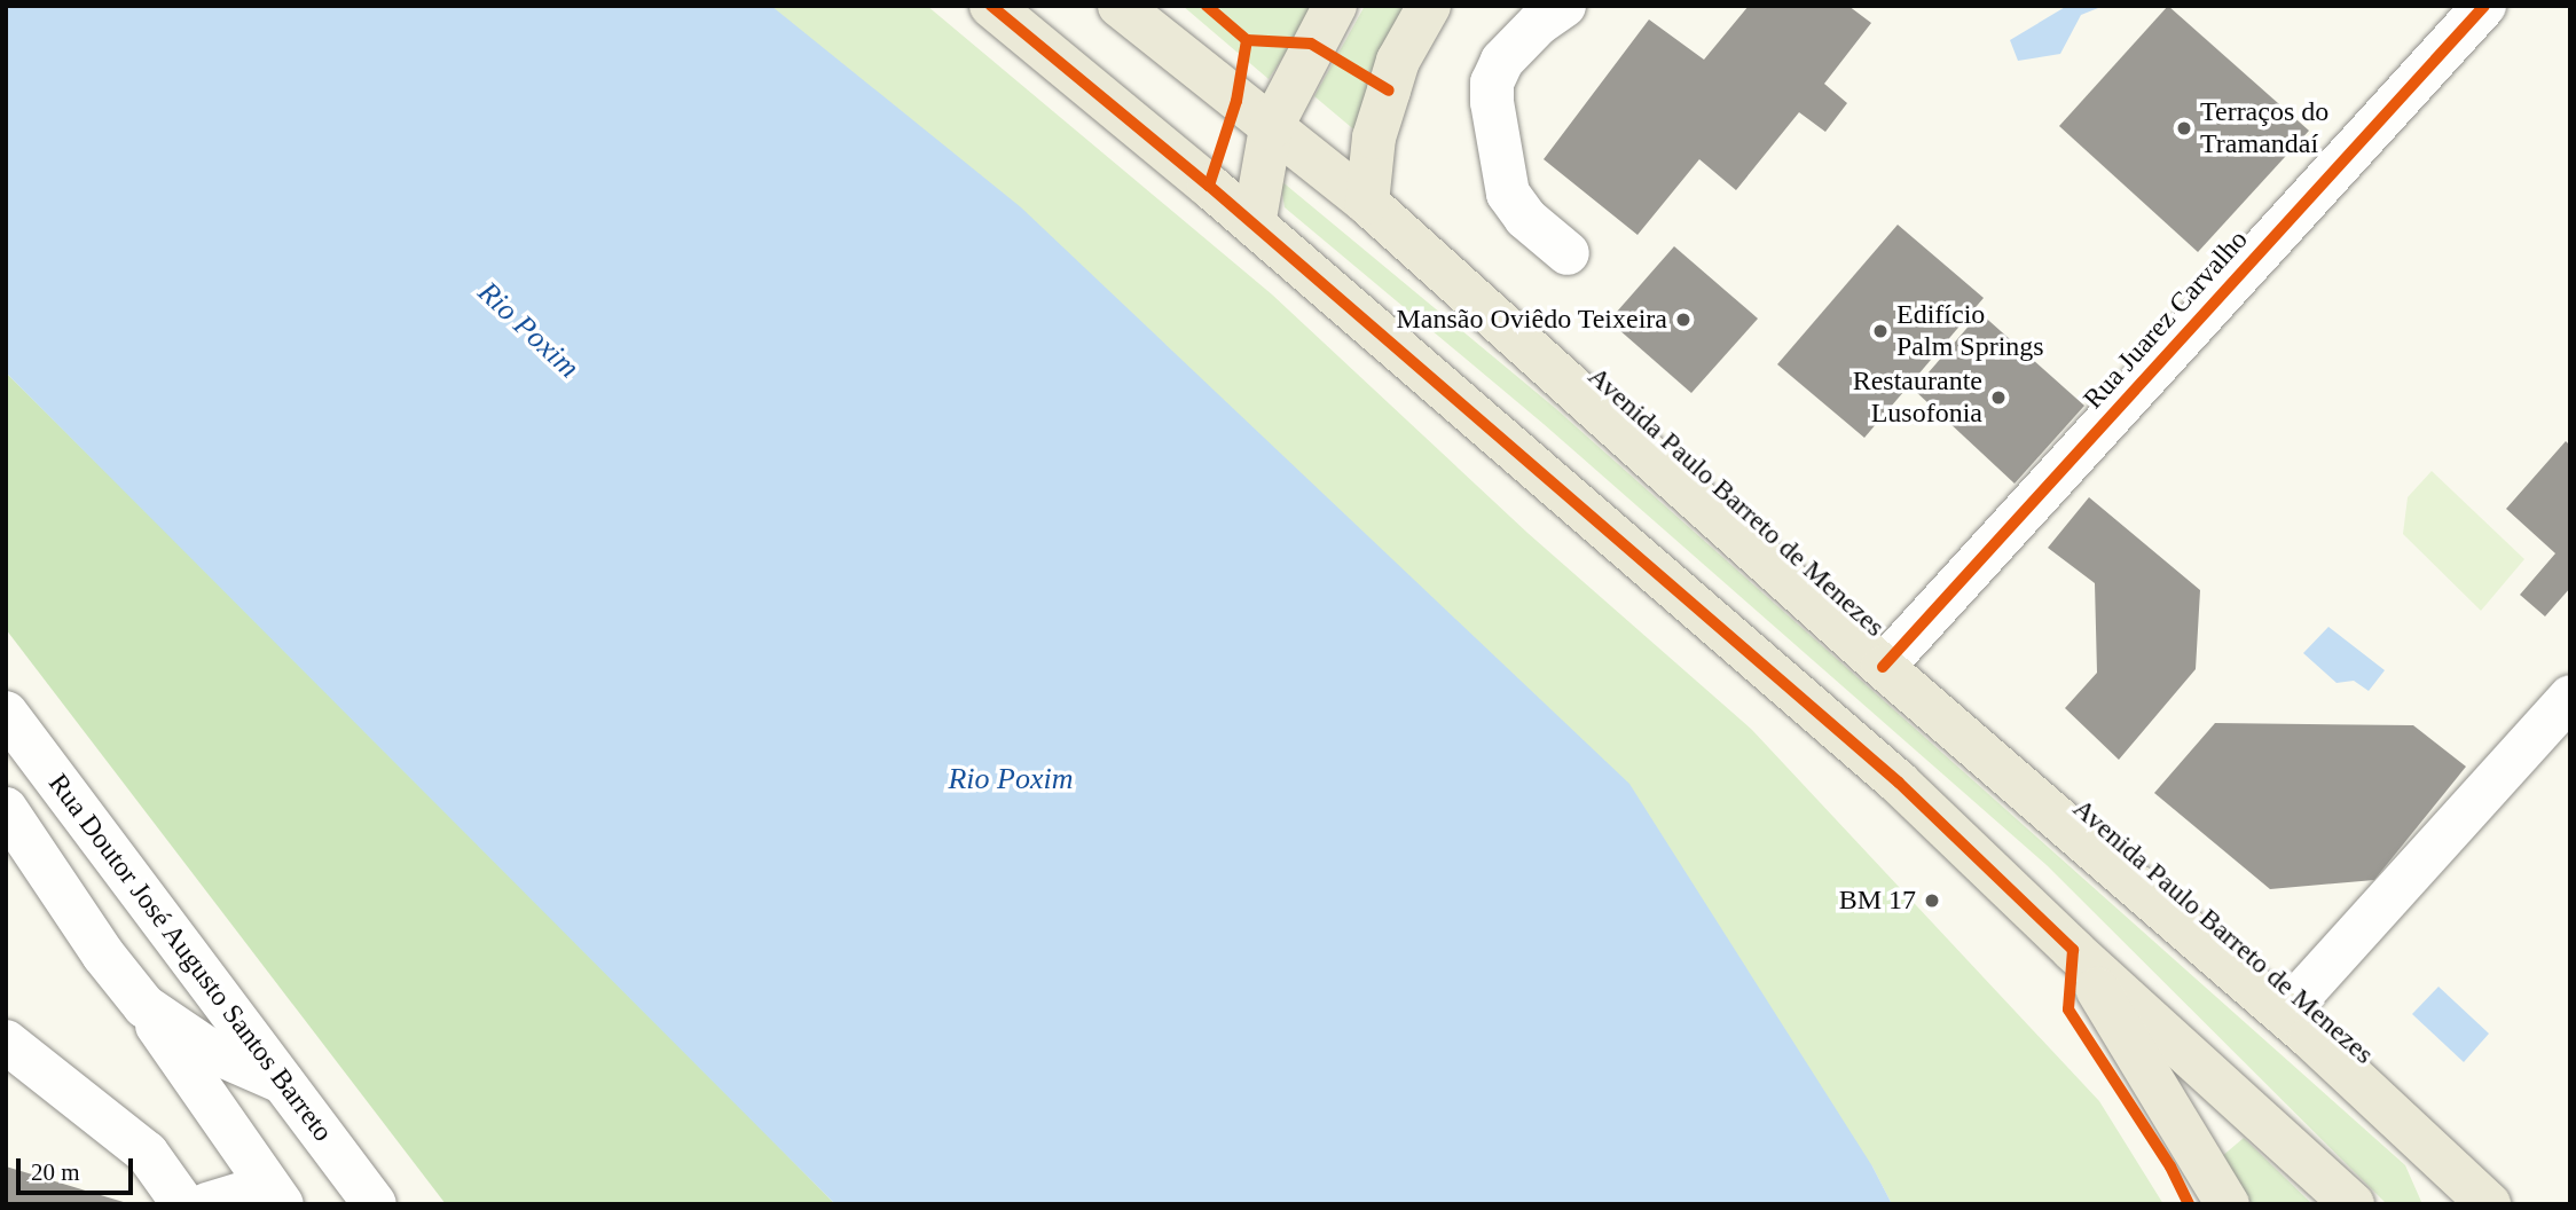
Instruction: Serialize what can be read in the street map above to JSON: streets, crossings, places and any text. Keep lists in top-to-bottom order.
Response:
{
  "streets": {
    "main road": ["Avenida Paulo Barreto de Menezes"],
    "street": ["Rua Juarez Carvalho", "Rua Doutor José Augusto Santos Barreto"]
  },
  "crossings": [
    ["Rua Juarez Carvalho", "Avenida Paulo Barreto de Menezes"]
  ],
  "water": ["Rio Poxim"],
  "places": [
    "Terraços do Tramandaí",
    "Mansão Oviêdo Teixeira",
    "Edifício Palm Springs",
    "Restaurante Lusofonia",
    "BM 17"
  ],
  "scale_bar": "20 m"
}
